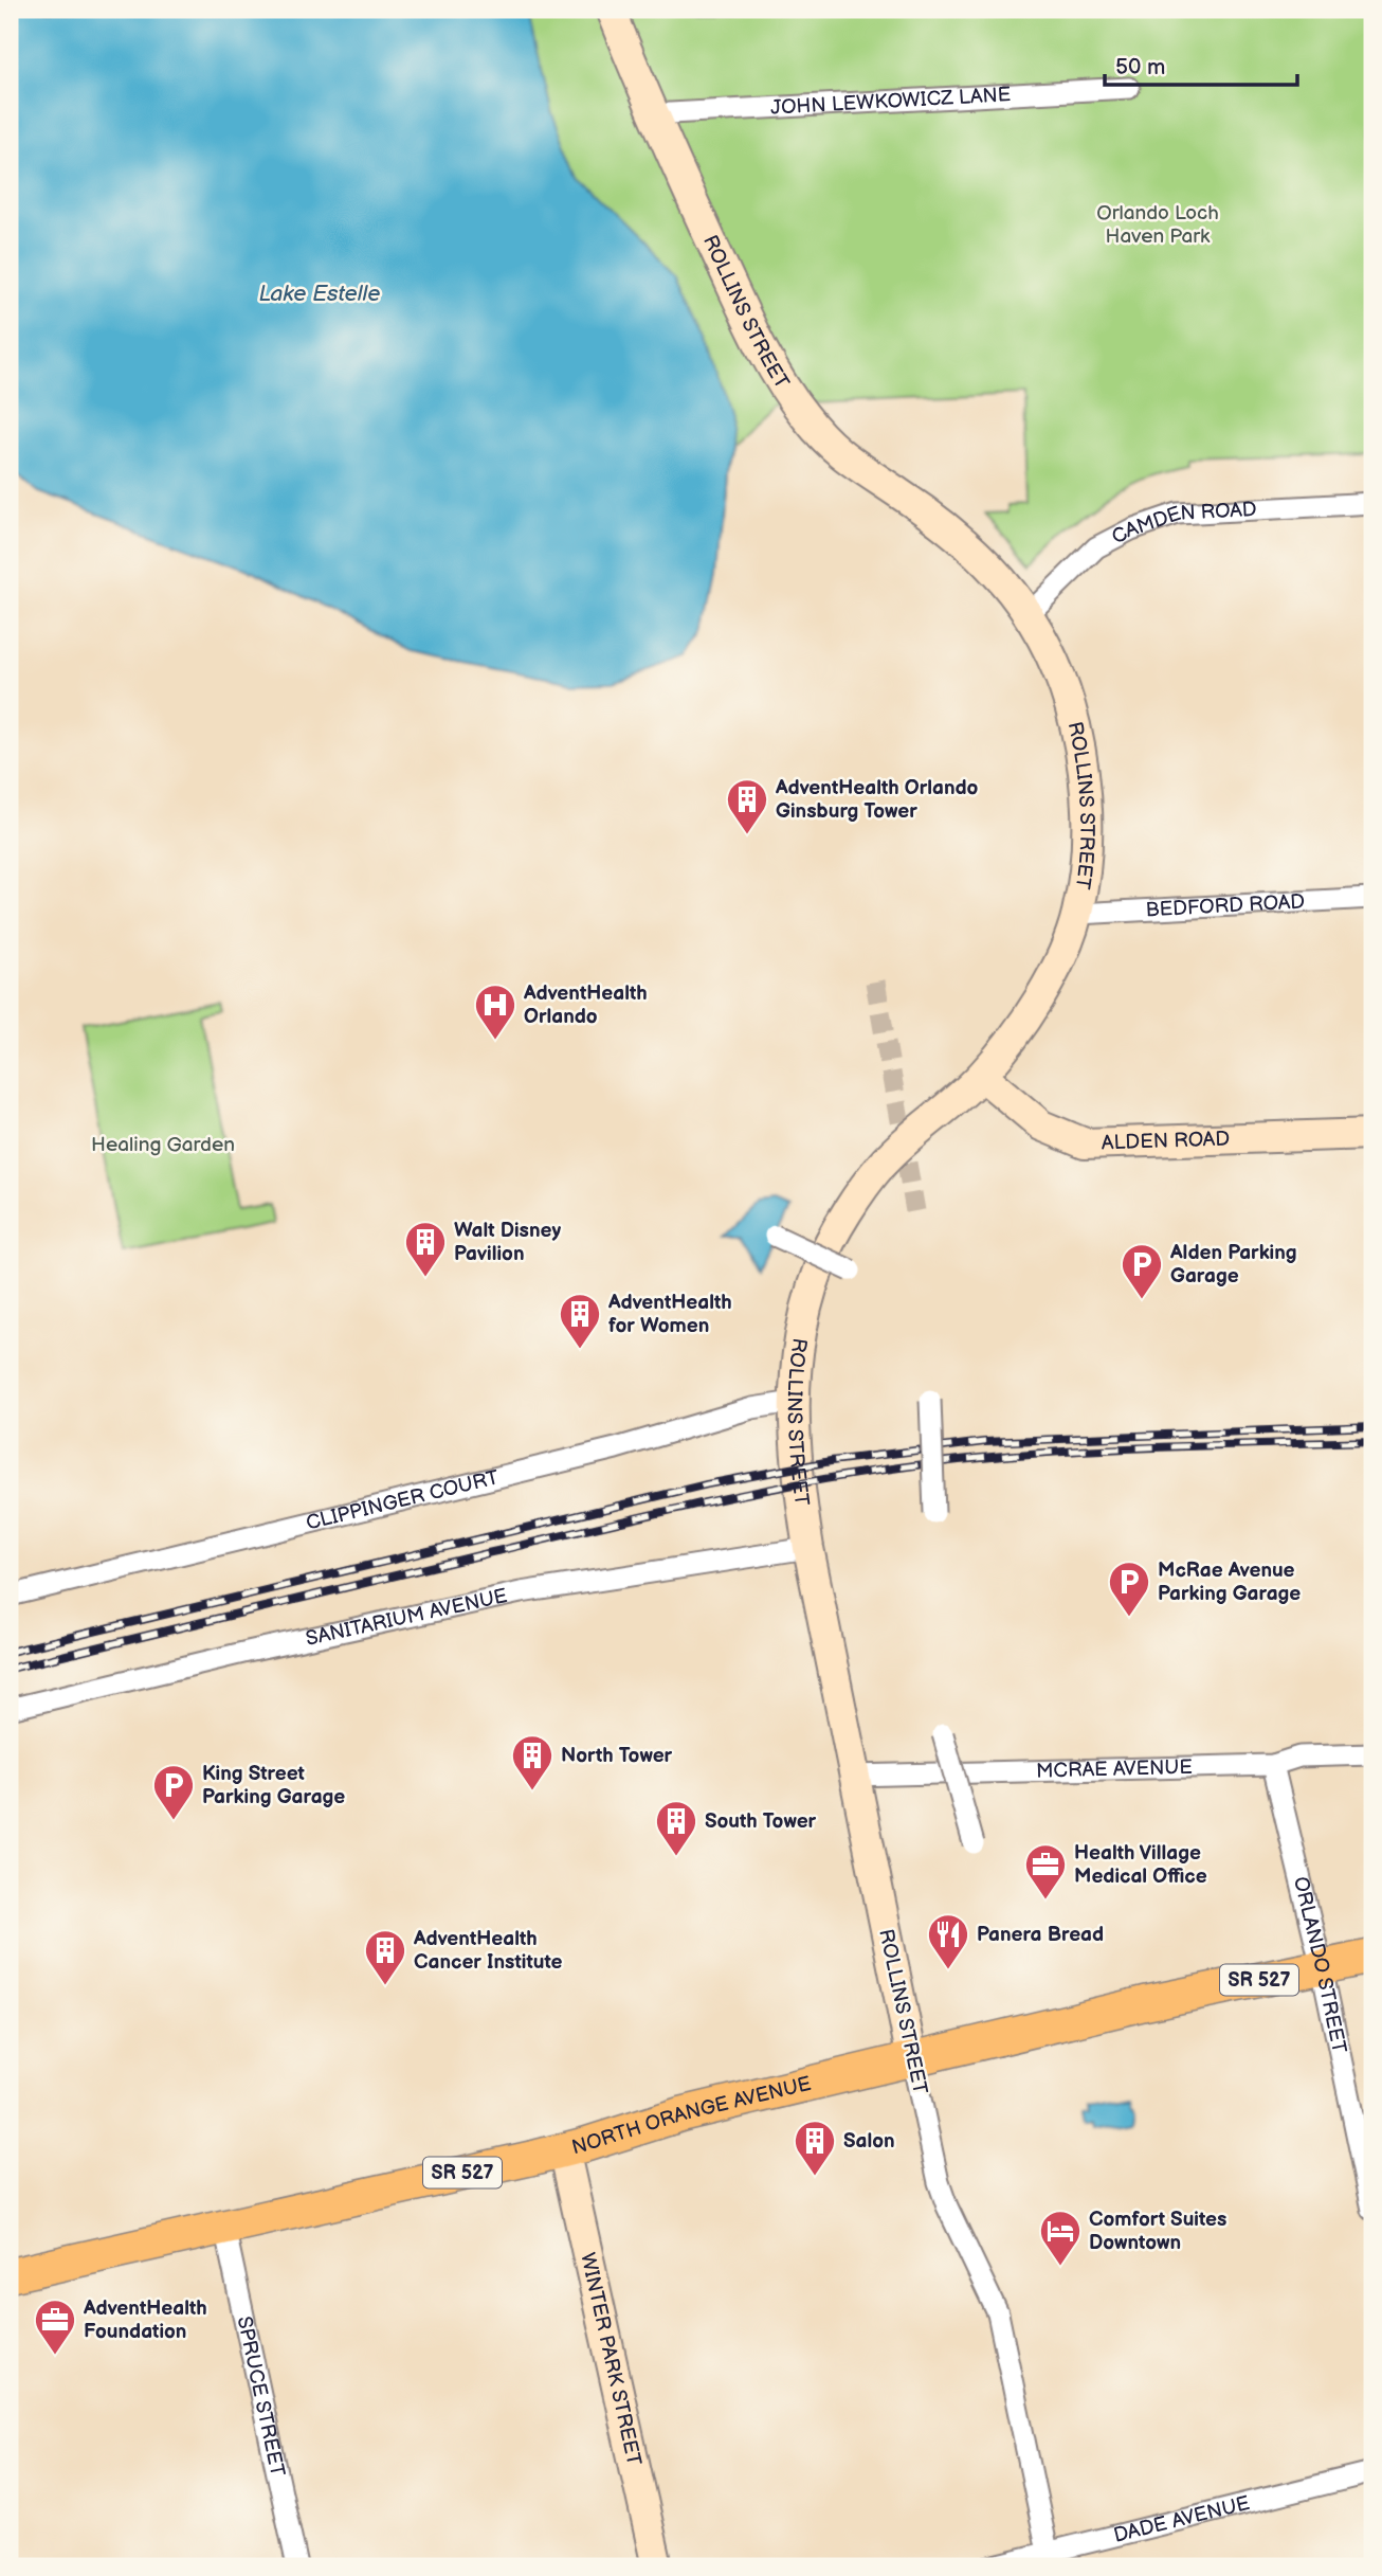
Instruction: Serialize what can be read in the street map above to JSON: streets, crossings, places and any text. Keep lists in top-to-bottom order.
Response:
{
  "streets": {
    "main road": ["SR 527", "NORTH ORANGE AVENUE"],
    "street": [
      "JOHN LEWKOWICZ LANE",
      "ROLLINS STREET",
      "CAMDEN ROAD",
      "BEDFORD ROAD",
      "ALDEN ROAD",
      "CLIPPINGER COURT",
      "SANITARIUM AVENUE",
      "MCRAE AVENUE",
      "ORLANDO STREET",
      "WINTER PARK STREET",
      "SPRUCE STREET",
      "DADE AVENUE"
    ]
  },
  "crossings": [
    ["JOHN LEWKOWICZ LANE", "ROLLINS STREET"],
    ["ROLLINS STREET", "CAMDEN ROAD"],
    ["ROLLINS STREET", "BEDFORD ROAD"],
    ["ROLLINS STREET", "ALDEN ROAD"],
    ["ROLLINS STREET", "CLIPPINGER COURT"],
    ["ROLLINS STREET", "SANITARIUM AVENUE"],
    ["ROLLINS STREET", "MCRAE AVENUE"],
    ["ROLLINS STREET", "NORTH ORANGE AVENUE"],
    ["ROLLINS STREET", "DADE AVENUE"],
    ["MCRAE AVENUE", "ORLANDO STREET"],
    ["ORLANDO STREET", "NORTH ORANGE AVENUE"],
    ["NORTH ORANGE AVENUE", "WINTER PARK STREET"],
    ["NORTH ORANGE AVENUE", "SPRUCE STREET"]
  ],
  "water": ["Lake Estelle"],
  "parks": ["Orlando Loch Haven Park", "Healing Garden"],
  "places": {
    "building": [
      "AdventHealth Orlando Ginsburg Tower",
      "Walt Disney Pavilion",
      "AdventHealth for Women",
      "North Tower",
      "South Tower",
      "AdventHealth Cancer Institute",
      "Salon"
    ],
    "hospital": ["AdventHealth Orlando"],
    "parking": ["Alden Parking Garage", "McRae Avenue Parking Garage", "King Street Parking Garage"],
    "office": ["Health Village Medical Office", "AdventHealth Foundation"],
    "restaurant": ["Panera Bread"],
    "hotel": ["Comfort Suites Downtown"]
  },
  "scale_bar": "50 m"
}
